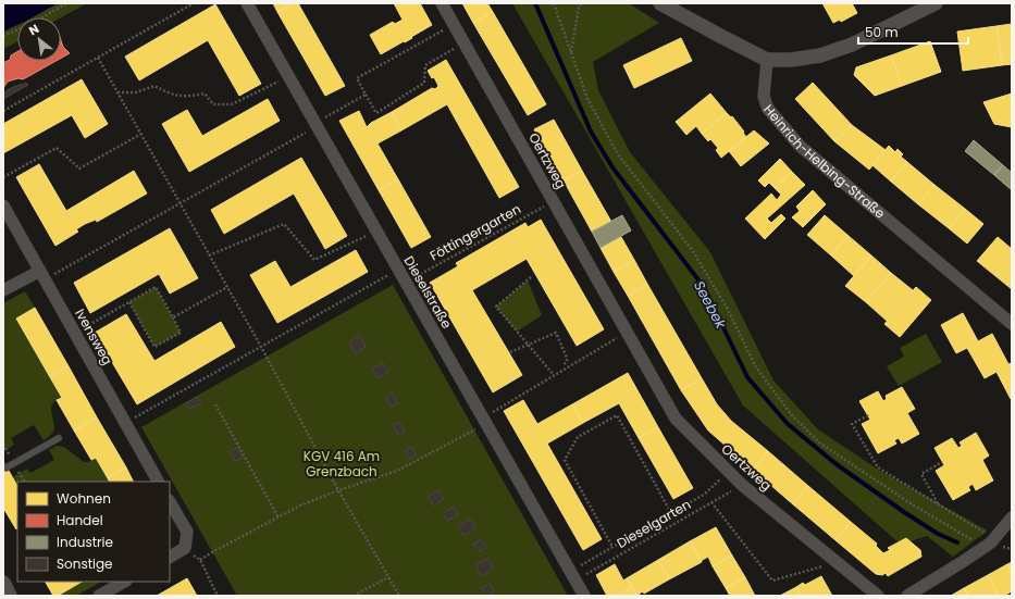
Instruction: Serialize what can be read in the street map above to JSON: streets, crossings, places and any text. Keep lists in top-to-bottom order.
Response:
{
  "streets": {
    "street": [
      "Oertzweg",
      "Heinrich-Helbing-Straße",
      "Dieselstraße",
      "Ivensweg"
    ],
    "path": ["Föttingergarten", "Dieselgarten"]
  },
  "crossings": [
    ["Oertzweg", "Föttingergarten"],
    ["Oertzweg", "Dieselgarten"],
    ["Föttingergarten", "Dieselstraße"],
    ["Dieselstraße", "Dieselgarten"]
  ],
  "water": ["Seebek"],
  "parks": ["KGV 416 Am Grenzbach"],
  "legend": [
    "Wohnen",
    "Handel",
    "Industrie",
    "Sonstige"
  ],
  "scale_bar": "50 m",
  "north": "top left"
}
